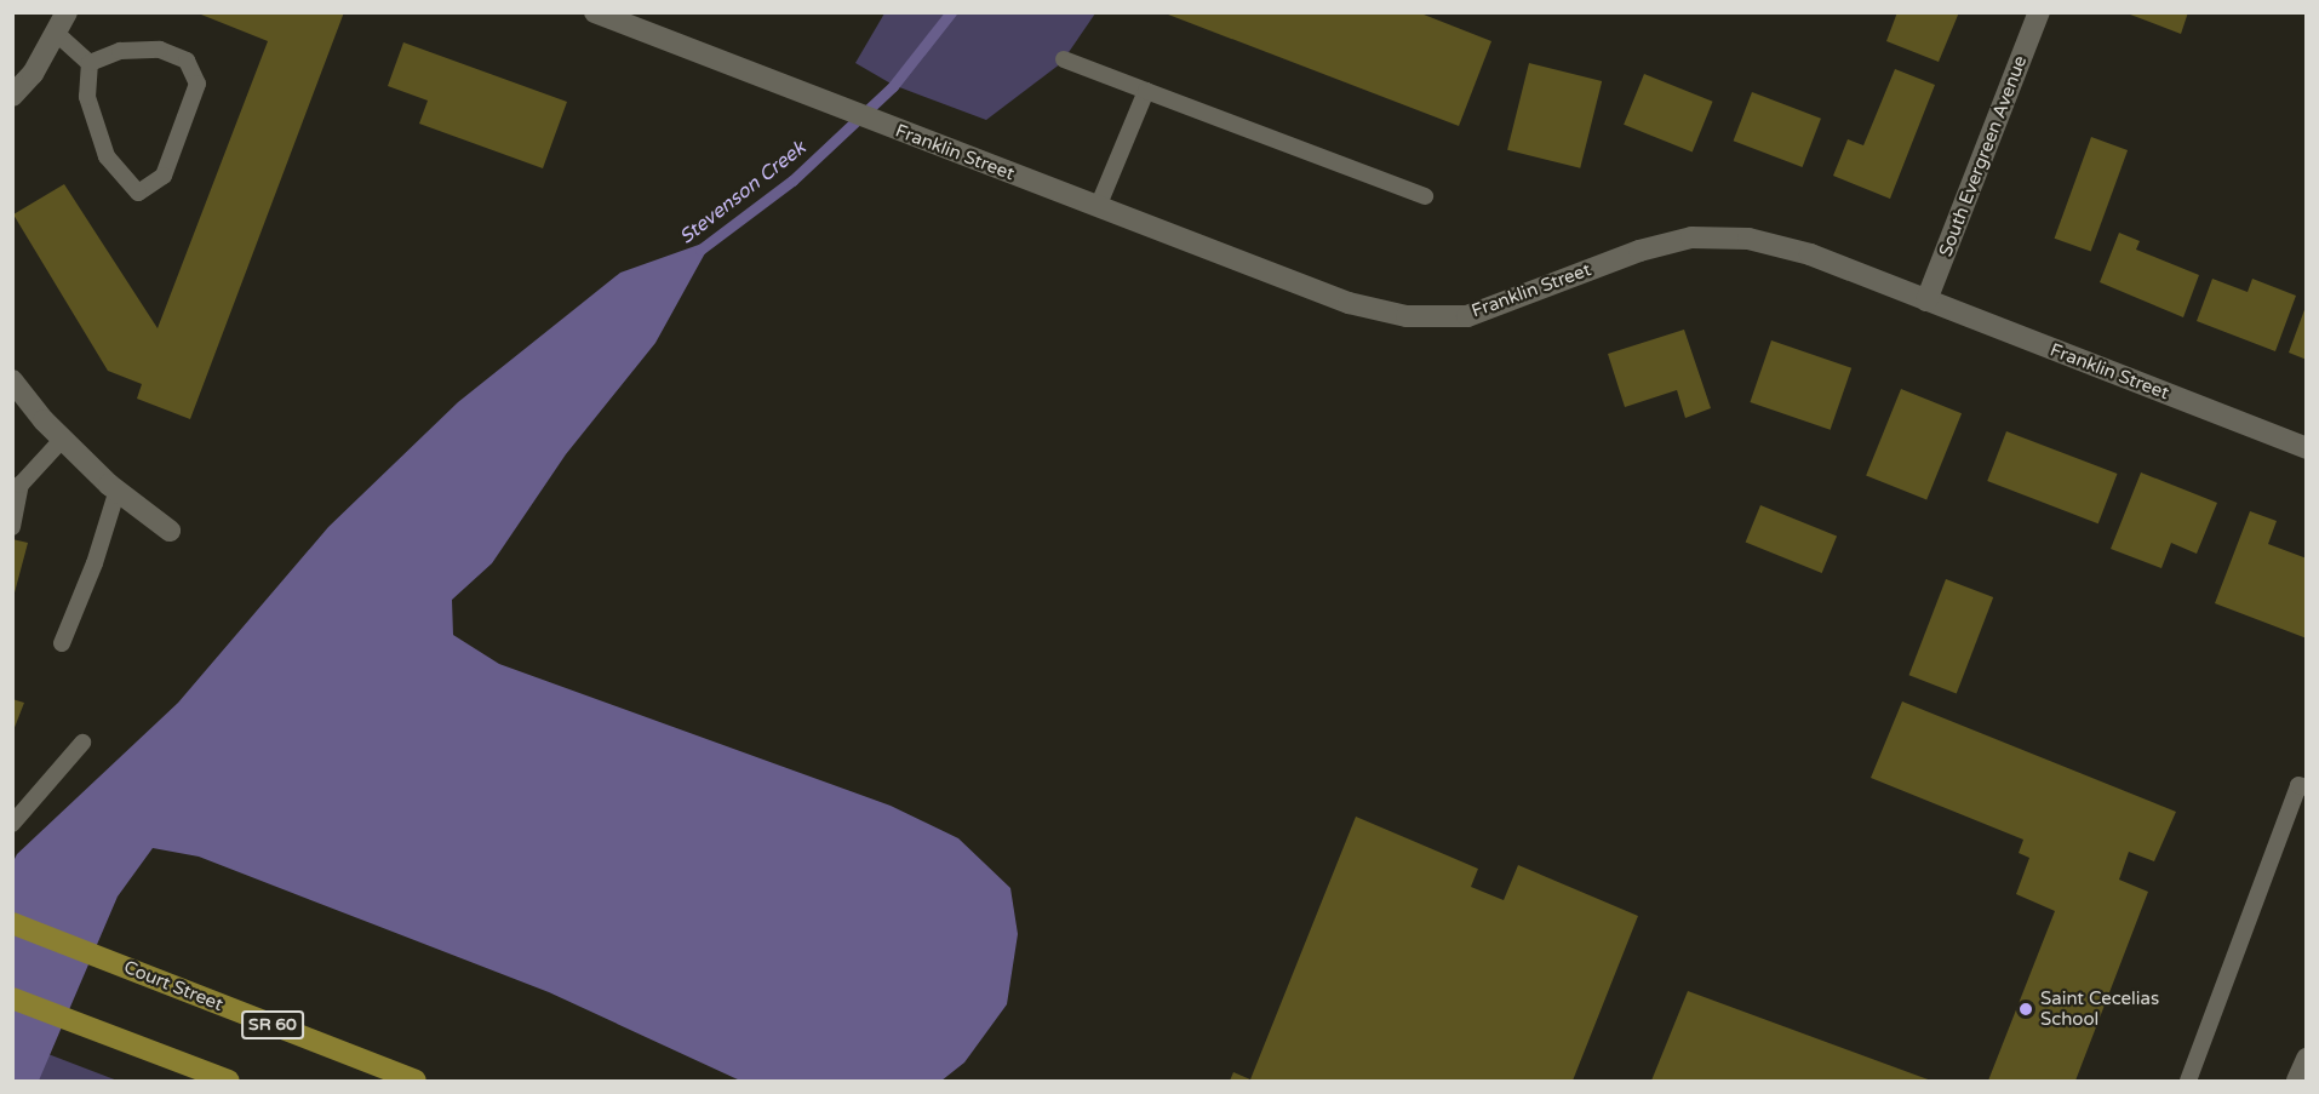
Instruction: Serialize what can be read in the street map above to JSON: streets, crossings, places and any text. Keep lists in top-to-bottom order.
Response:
{
  "streets": {
    "main road": ["Court Street", "SR 60"],
    "street": ["Franklin Street", "South Evergreen Avenue"]
  },
  "crossings": [
    ["Franklin Street", "South Evergreen Avenue"]
  ],
  "water": ["Stevenson Creek"],
  "places": ["Saint Cecelias School"]
}
